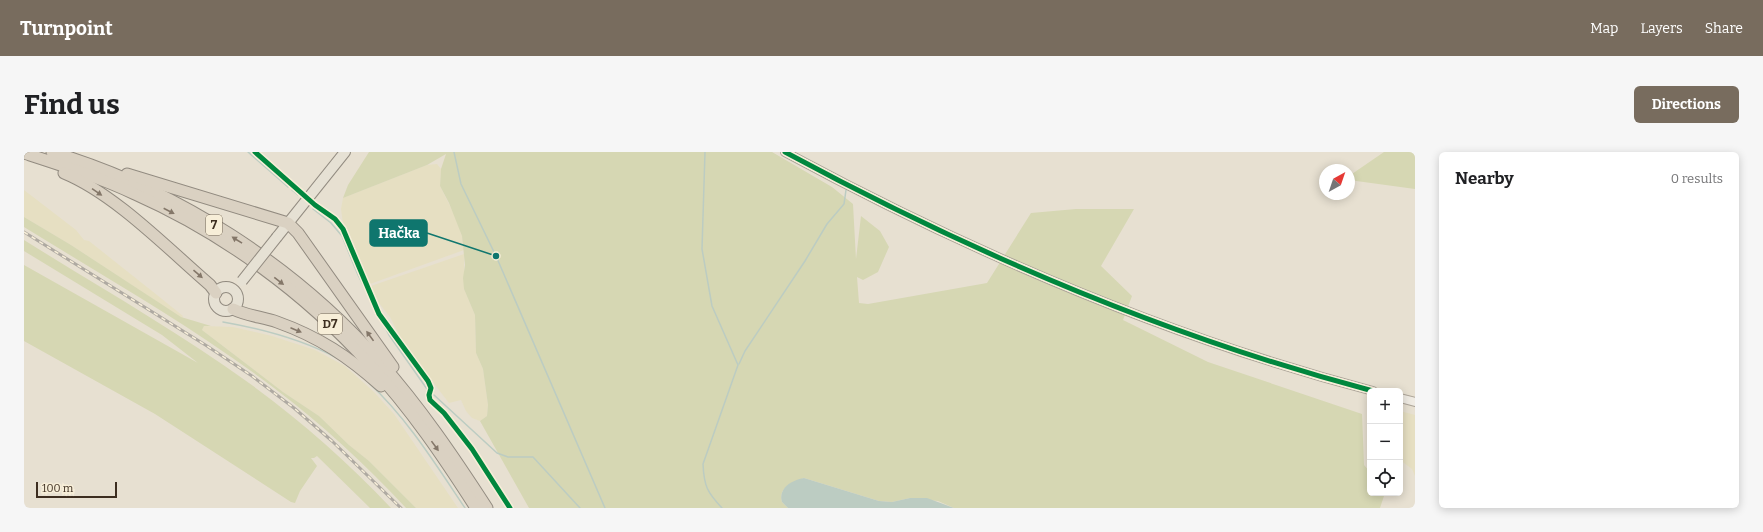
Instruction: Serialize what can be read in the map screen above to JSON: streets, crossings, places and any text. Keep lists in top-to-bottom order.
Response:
{
  "streets": {
    "highway": ["7", "D7"]
  },
  "crossings": [
    ["7", "D7"]
  ],
  "places": ["Hačka"],
  "scale_bar": "100 m",
  "north": "top right",
  "page": {
    "header": "Turnpoint",
    "nav": ["Map", "Layers", "Share"],
    "buttons": "Directions",
    "title": "Find us",
    "heading": ["Nearby", "0 results"],
    "map_buttons": ["+", "−"],
    "scale": "100 m"
  }
}
